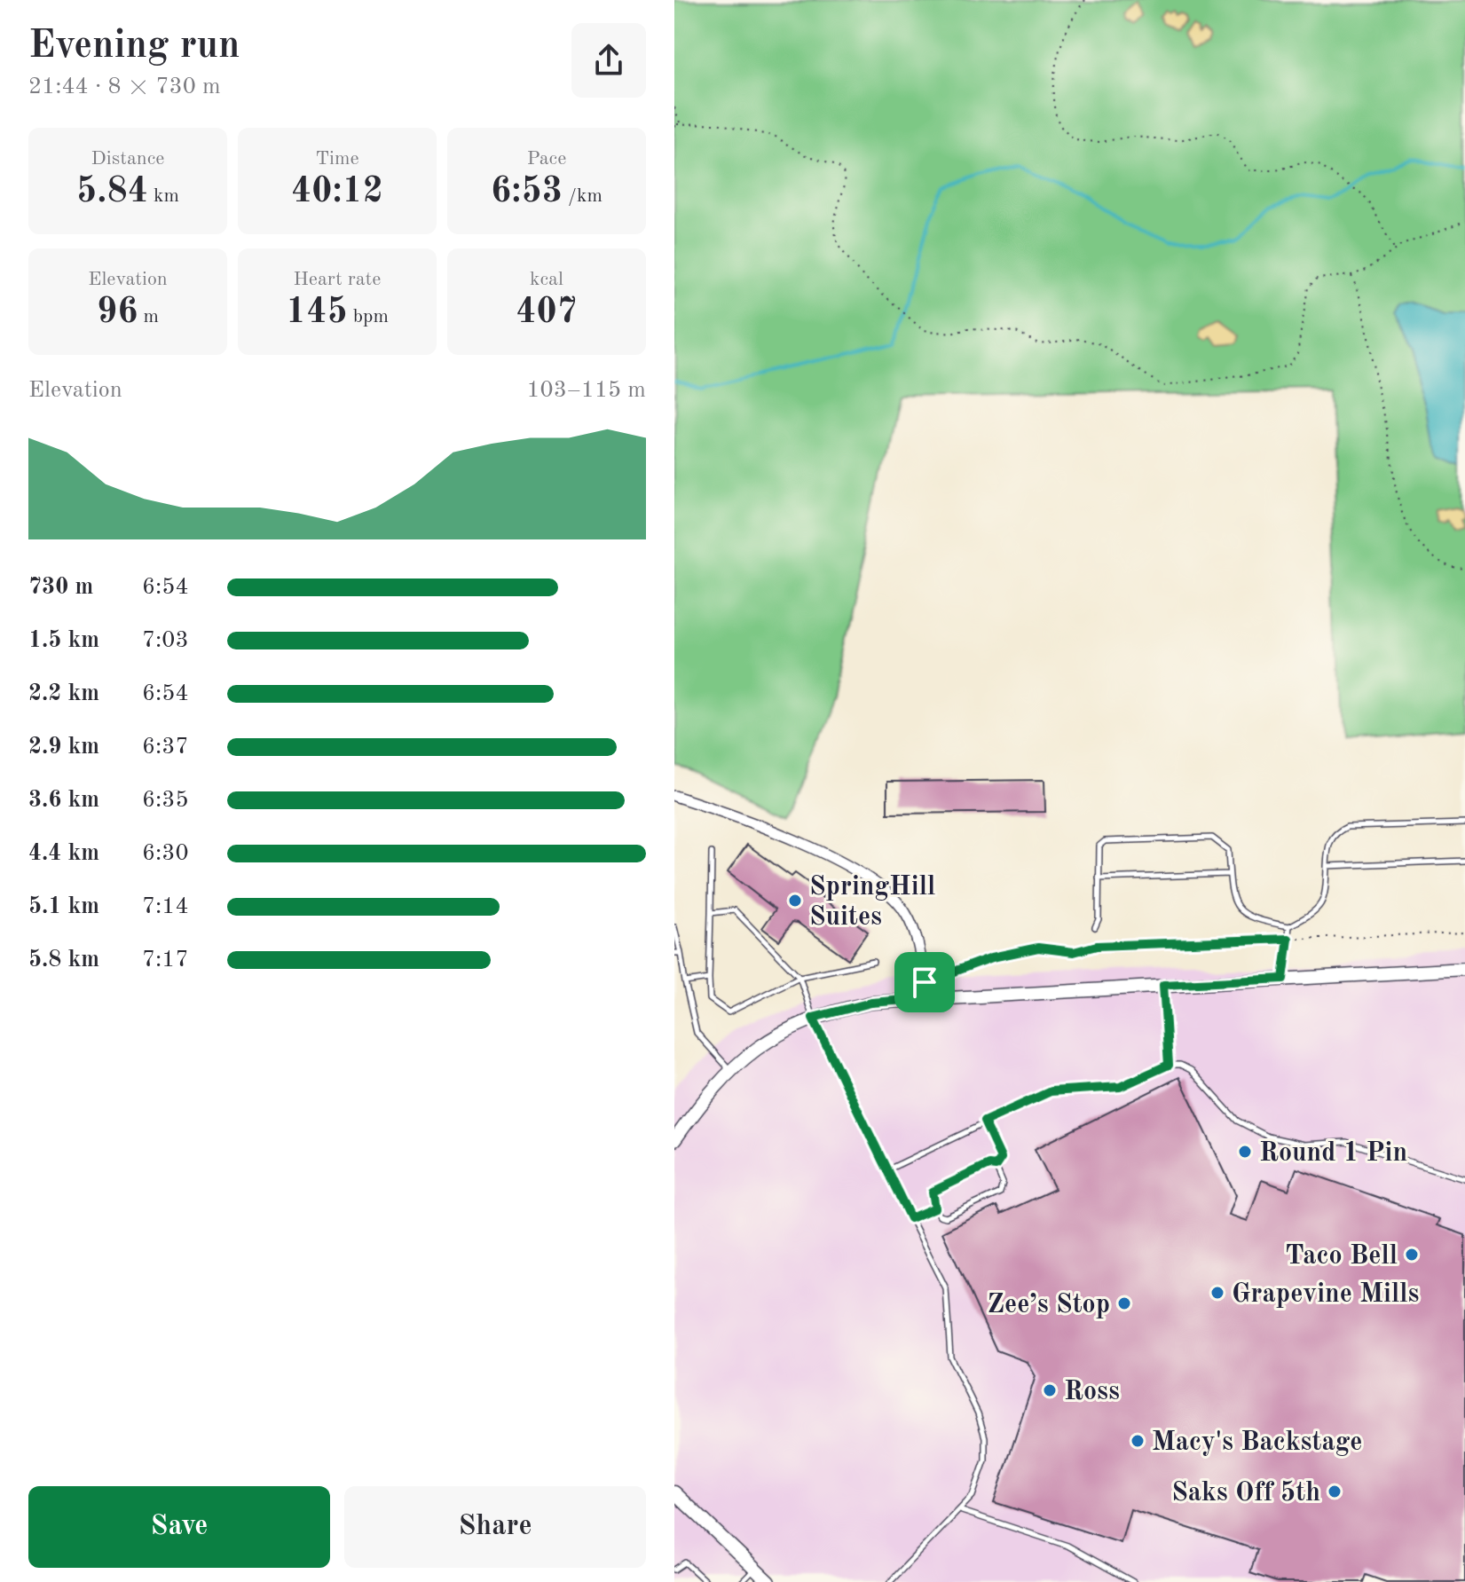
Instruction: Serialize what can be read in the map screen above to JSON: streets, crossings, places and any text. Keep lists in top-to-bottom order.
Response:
{
  "places": [
    "SpringHill Suites",
    "Round 1 Pin",
    "Taco Bell",
    "Grapevine Mills",
    "Zee’s Stop",
    "Ross",
    "Macy's Backstage",
    "Saks Off 5th"
  ],
  "page": {
    "heading": ["Evening run", "21:44 · 8 × 730 m"],
    "stats": [
      ["Distance", "5.84 km"],
      ["Time", "40:12"],
      ["Pace", "6:53 /km"],
      ["Elevation", "96 m"],
      ["Heart rate", "145 bpm"],
      ["kcal", "407"]
    ],
    "chart": ["Elevation", "103–115 m"],
    "list": [
      {
        "name": "730 m",
        "note": "6:54"
      },
      {
        "name": "1.5 km",
        "note": "7:03"
      },
      {
        "name": "2.2 km",
        "note": "6:54"
      },
      {
        "name": "2.9 km",
        "note": "6:37"
      },
      {
        "name": "3.6 km",
        "note": "6:35"
      },
      {
        "name": "4.4 km",
        "note": "6:30"
      },
      {
        "name": "5.1 km",
        "note": "7:14"
      },
      {
        "name": "5.8 km",
        "note": "7:17"
      }
    ],
    "buttons": ["Save", "Share"]
  }
}
